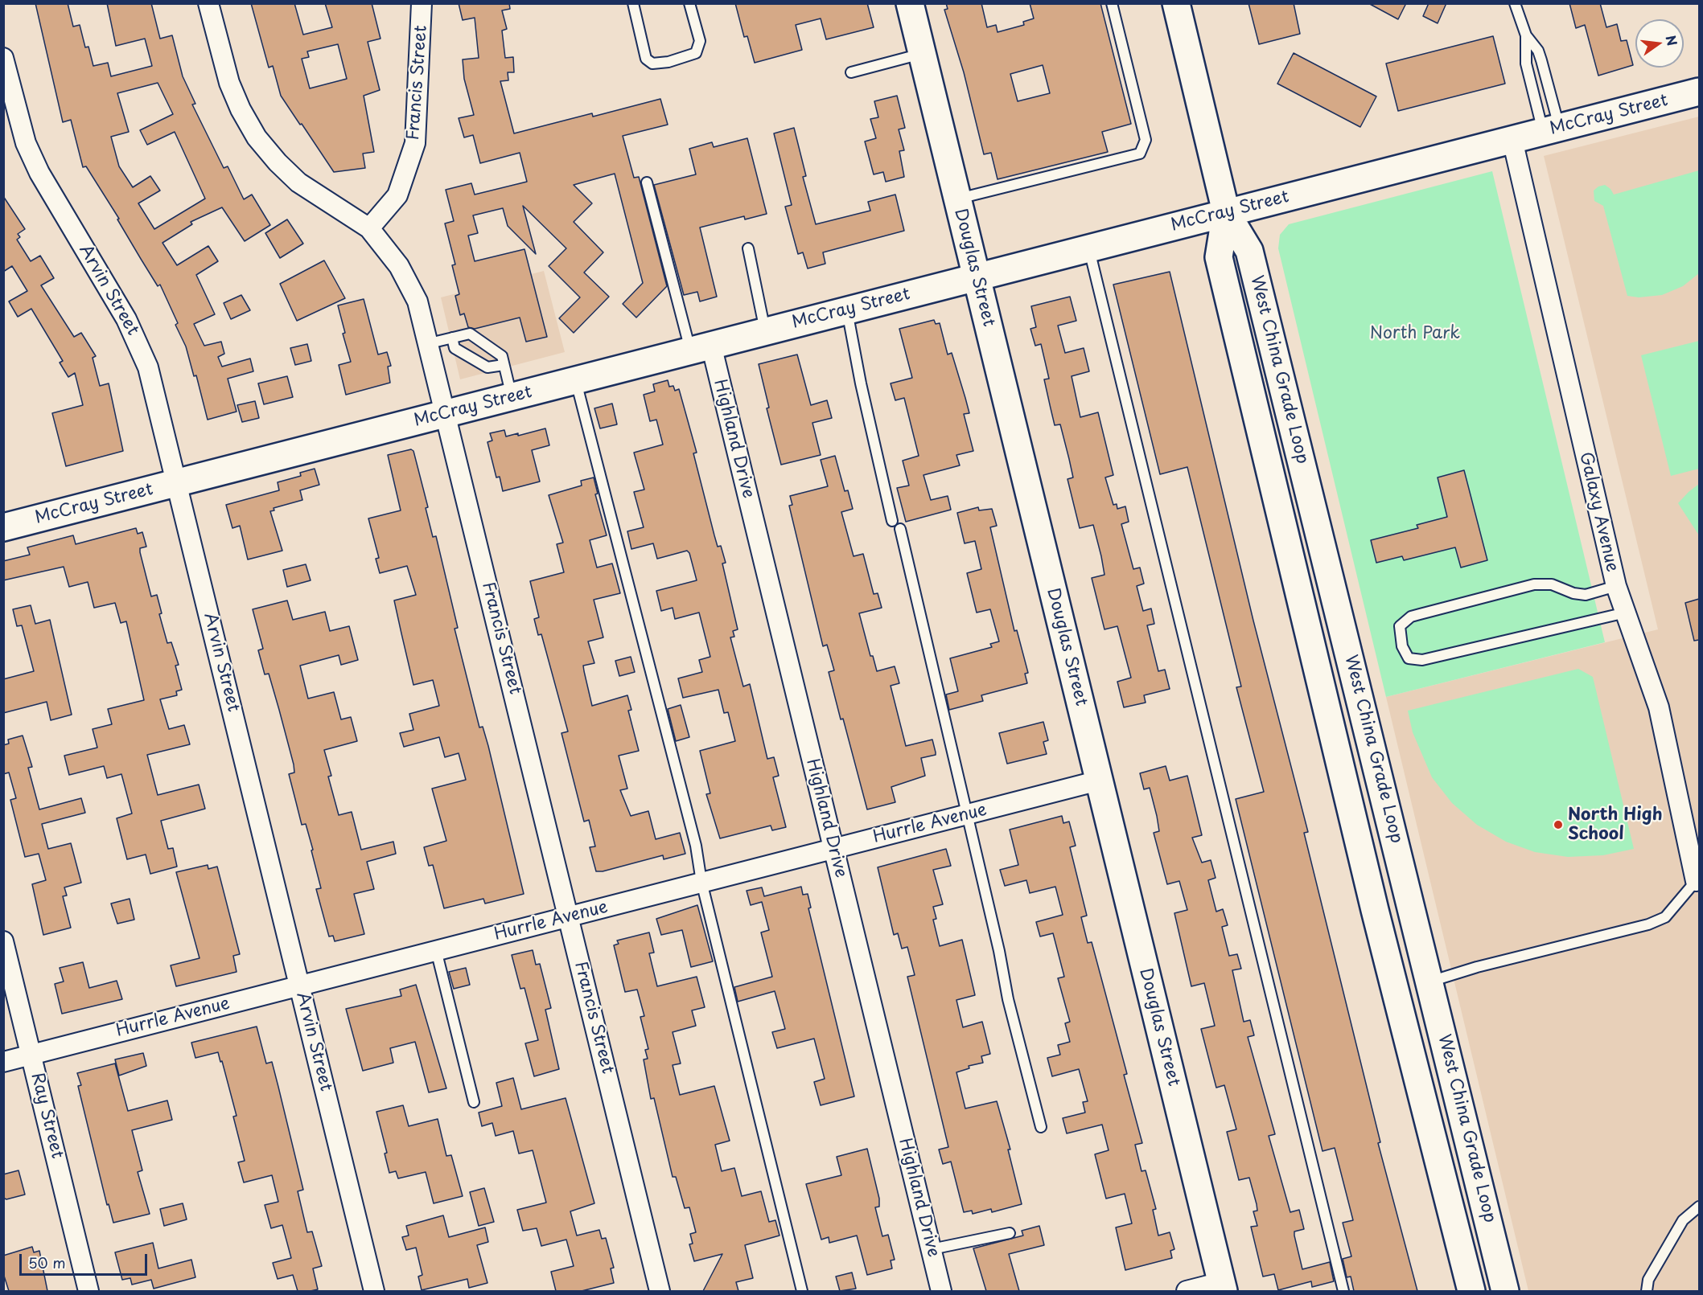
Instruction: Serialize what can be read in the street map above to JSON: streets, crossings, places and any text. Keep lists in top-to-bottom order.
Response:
{
  "streets": {
    "street": [
      "Francis Street",
      "McCray Street",
      "Douglas Street",
      "Arvin Street",
      "West China Grade Loop",
      "Highland Drive",
      "Galaxy Avenue",
      "Hurrle Avenue",
      "Ray Street"
    ]
  },
  "crossings": [
    ["Francis Street", "McCray Street"],
    ["Francis Street", "Hurrle Avenue"],
    ["McCray Street", "Douglas Street"],
    ["McCray Street", "Arvin Street"],
    ["McCray Street", "West China Grade Loop"],
    ["McCray Street", "Highland Drive"],
    ["McCray Street", "Galaxy Avenue"],
    ["Douglas Street", "Hurrle Avenue"],
    ["Arvin Street", "Hurrle Avenue"],
    ["Highland Drive", "Hurrle Avenue"],
    ["Hurrle Avenue", "Ray Street"]
  ],
  "parks": ["North Park"],
  "places": ["North High School"],
  "scale_bar": "50 m",
  "north": "right"
}
